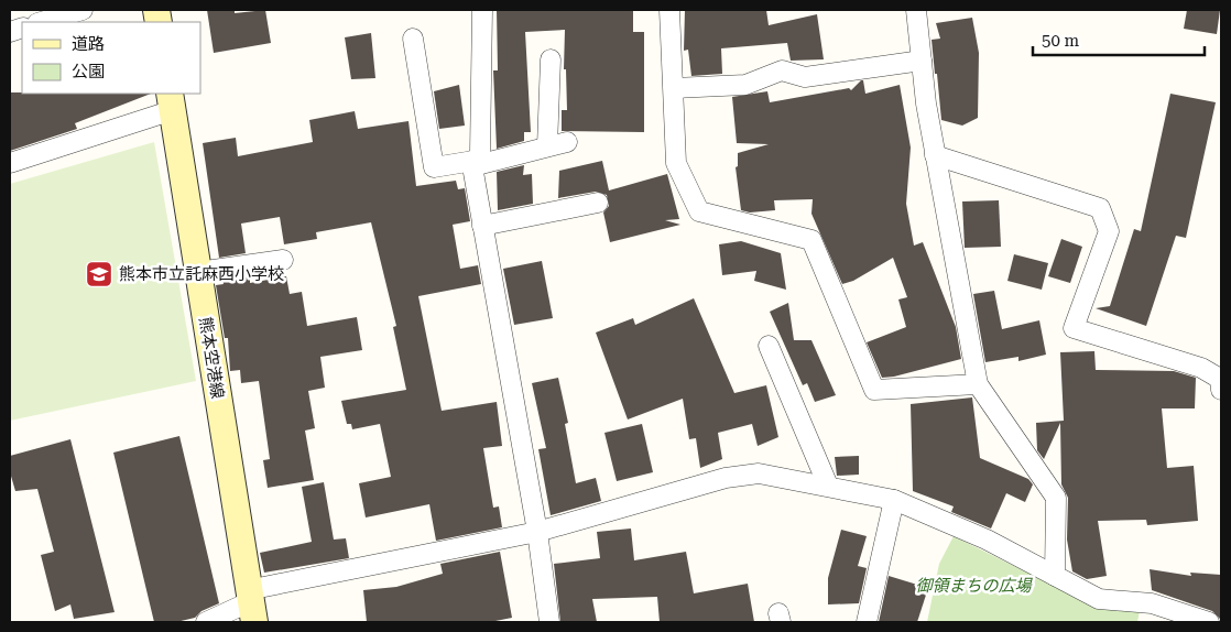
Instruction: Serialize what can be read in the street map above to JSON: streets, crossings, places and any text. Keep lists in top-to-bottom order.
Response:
{
  "streets": {
    "main road": ["熊本空港線"]
  },
  "parks": ["御領まちの広場"],
  "places": {
    "school or university": ["熊本市立託麻西小学校"]
  },
  "legend": ["道路", "公園"],
  "scale_bar": "50 m"
}
